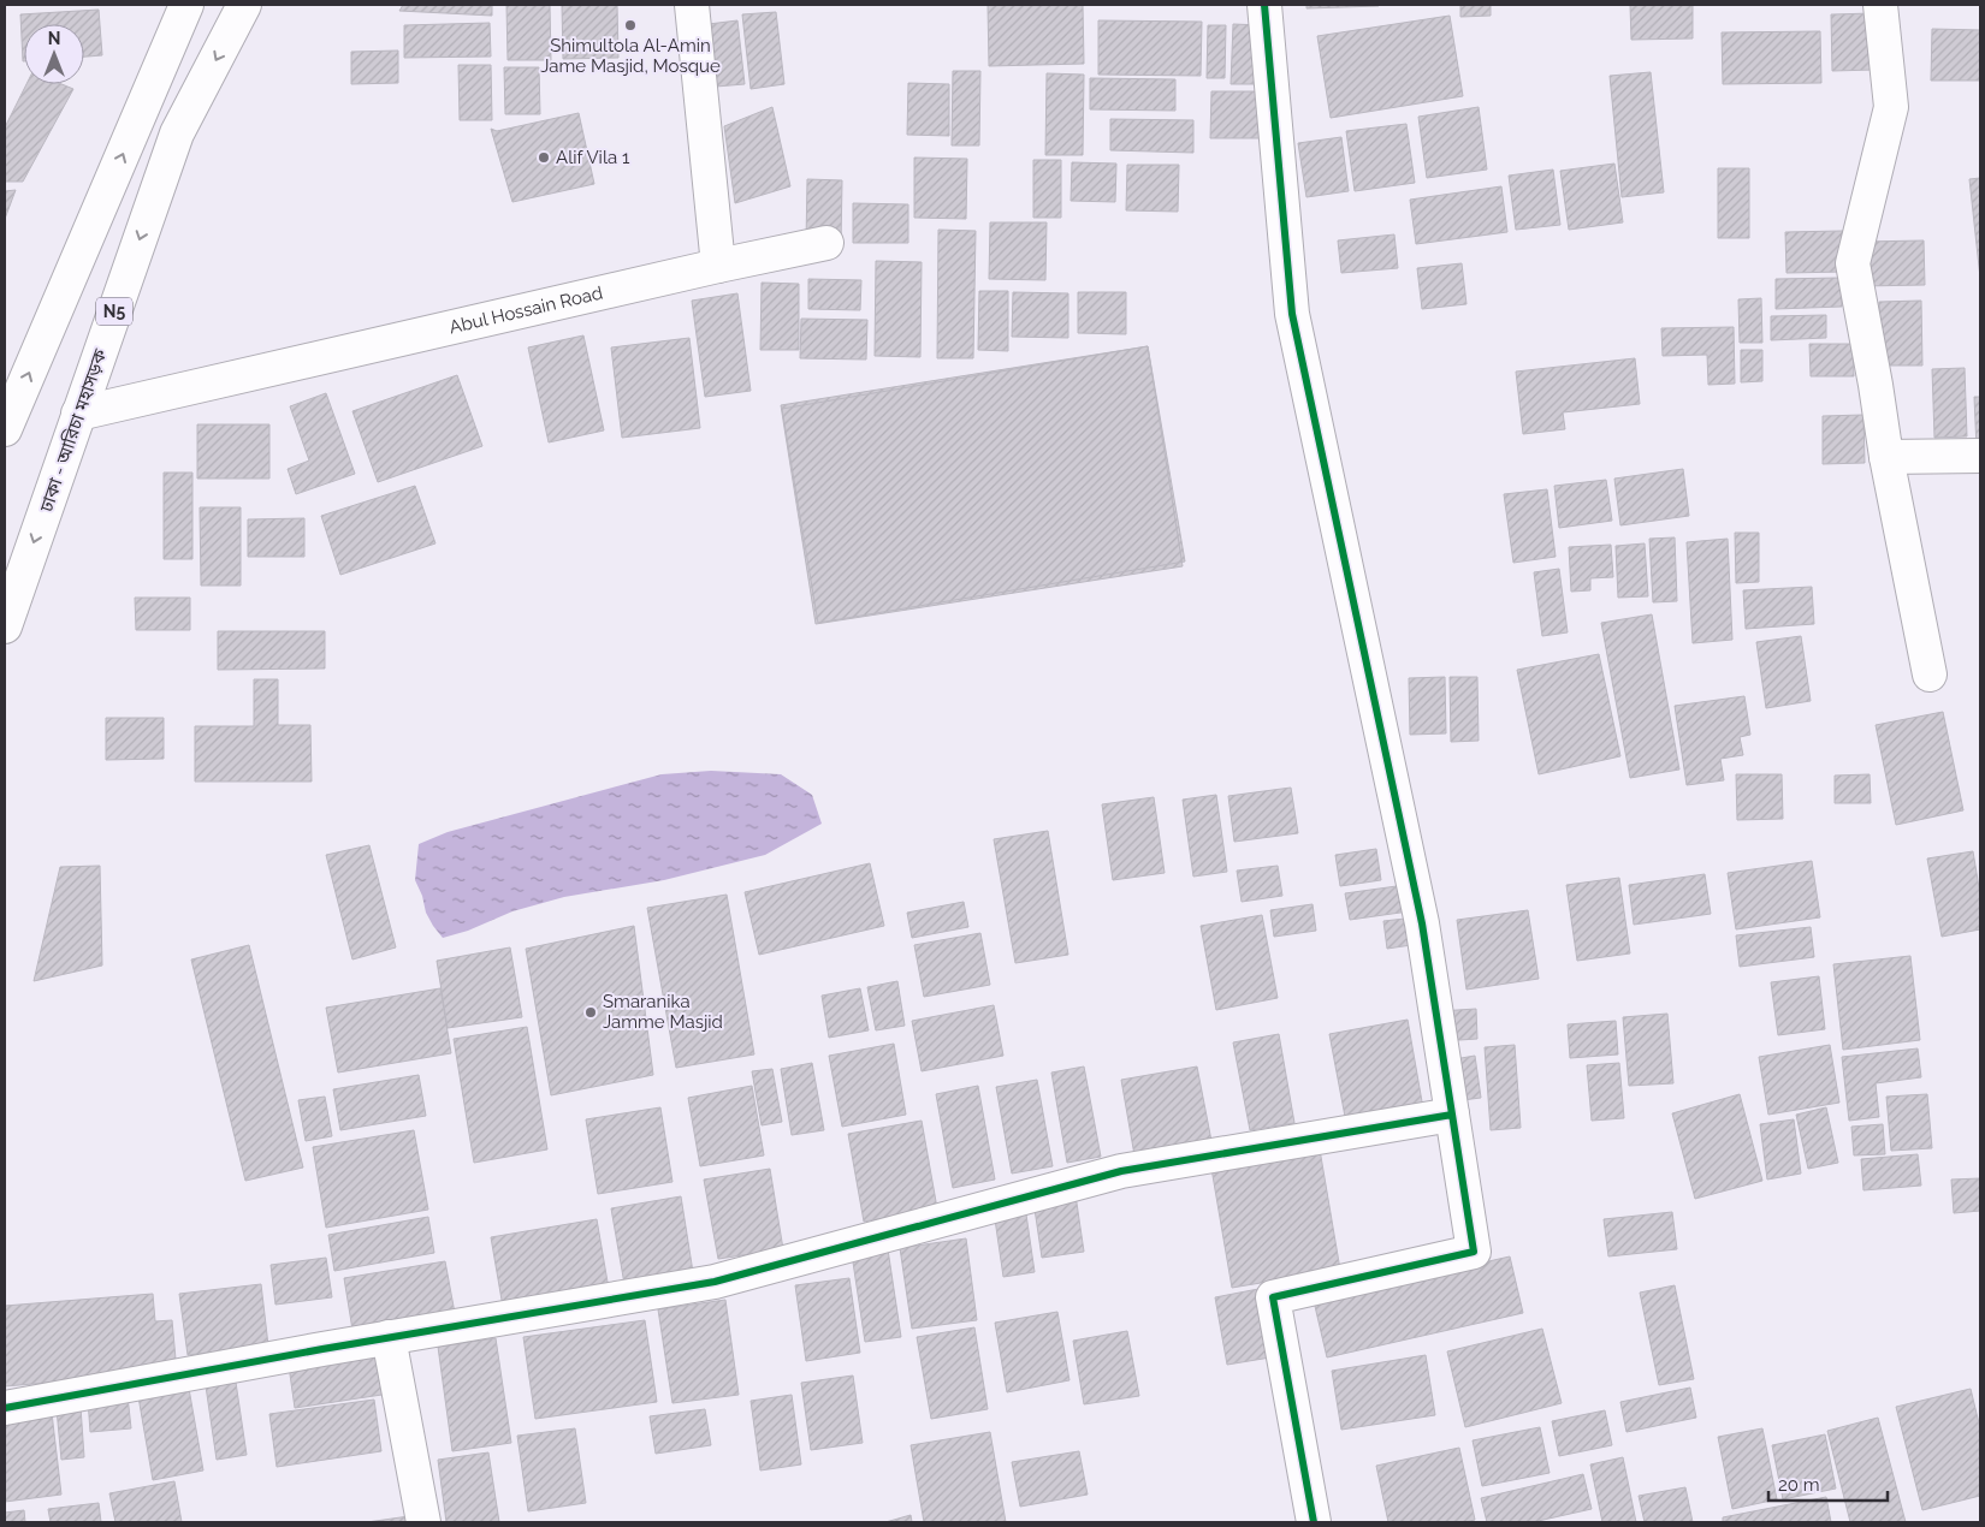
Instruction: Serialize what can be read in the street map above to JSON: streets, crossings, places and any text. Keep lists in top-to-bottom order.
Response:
{
  "streets": {
    "main road": ["N5", "Abul Hossain Road", "ঢাকা - আরিচা মহাসড়ক"]
  },
  "crossings": [
    ["Abul Hossain Road", "ঢাকা - আরিচা মহাসড়ক"]
  ],
  "places": ["Shimultola Al-Amin Jame Masjid, Mosque", "Alif Vila 1", "Smaranika Jamme Masjid"],
  "scale_bar": "20 m",
  "north": "top"
}
